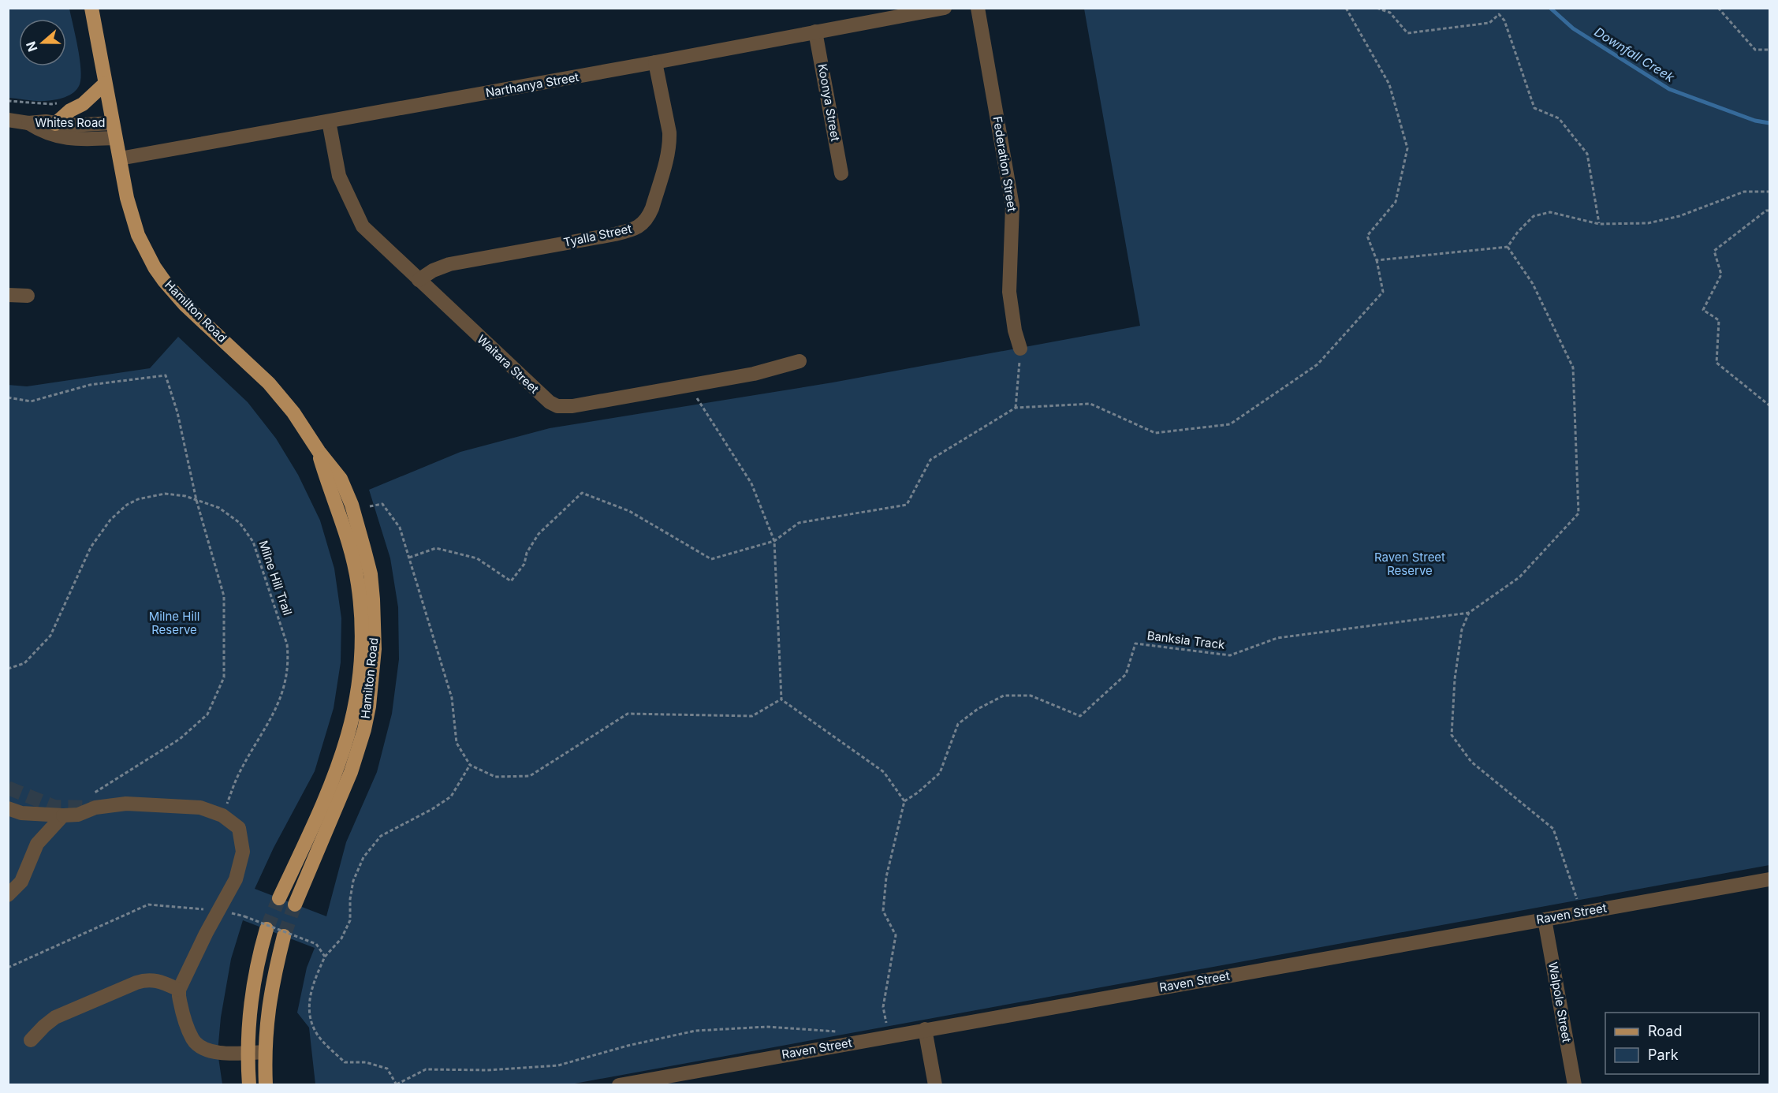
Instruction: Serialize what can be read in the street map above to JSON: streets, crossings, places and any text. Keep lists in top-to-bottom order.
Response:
{
  "streets": {
    "main road": ["Hamilton Road"],
    "street": [
      "Narthanya Street",
      "Koonya Street",
      "Whites Road",
      "Federation Street",
      "Tyalla Street",
      "Waitara Street",
      "Raven Street",
      "Walpole Street"
    ],
    "path": ["Milne Hill Trail", "Banksia Track"]
  },
  "crossings": [
    ["Narthanya Street", "Koonya Street"],
    ["Narthanya Street", "Tyalla Street"],
    ["Narthanya Street", "Hamilton Road"],
    ["Narthanya Street", "Waitara Street"],
    ["Whites Road", "Hamilton Road"],
    ["Tyalla Street", "Waitara Street"],
    ["Raven Street", "Walpole Street"]
  ],
  "water": ["Downfall Creek"],
  "parks": ["Raven Street Reserve", "Milne Hill Reserve"],
  "legend": ["Road", "Park"],
  "north": "left"
}
